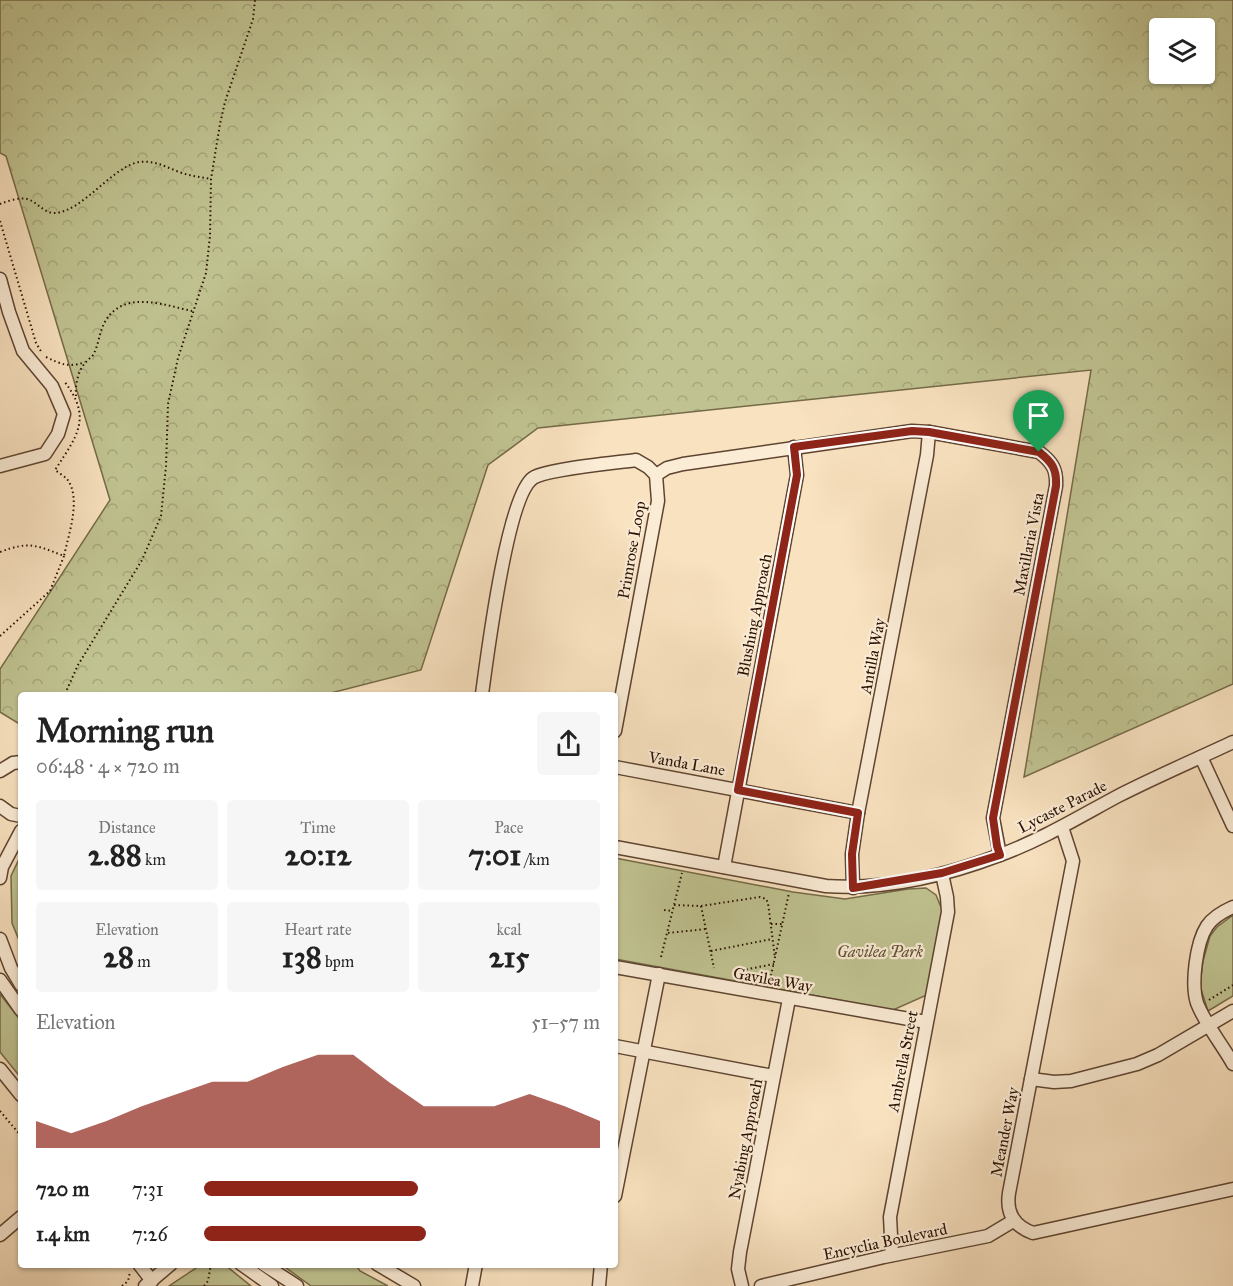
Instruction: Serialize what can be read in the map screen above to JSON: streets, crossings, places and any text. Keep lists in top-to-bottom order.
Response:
{
  "streets": {
    "street": [
      "Maxillaria Vista",
      "Primrose Loop",
      "Blushing Approach",
      "Antilla Way",
      "Vanda Lane",
      "Lycaste Parade",
      "Gavilea Way",
      "Ambrella Street",
      "Meander Way",
      "Nyabing Approach",
      "Encyclia Boulevard"
    ]
  },
  "crossings": [
    ["Maxillaria Vista", "Primrose Loop"],
    ["Maxillaria Vista", "Blushing Approach"],
    ["Maxillaria Vista", "Antilla Way"],
    ["Maxillaria Vista", "Lycaste Parade"],
    ["Blushing Approach", "Vanda Lane"],
    ["Blushing Approach", "Lycaste Parade"],
    ["Antilla Way", "Vanda Lane"],
    ["Antilla Way", "Lycaste Parade"],
    ["Lycaste Parade", "Ambrella Street"],
    ["Lycaste Parade", "Meander Way"],
    ["Gavilea Way", "Ambrella Street"],
    ["Gavilea Way", "Nyabing Approach"],
    ["Ambrella Street", "Encyclia Boulevard"],
    ["Meander Way", "Encyclia Boulevard"]
  ],
  "parks": ["Gavilea Park"],
  "page": {
    "heading": ["Morning run", "06:48 · 4 × 720 m"],
    "stats": [
      ["Distance", "2.88 km"],
      ["Time", "20:12"],
      ["Pace", "7:01 /km"],
      ["Elevation", "28 m"],
      ["Heart rate", "138 bpm"],
      ["kcal", "215"]
    ],
    "chart": ["Elevation", "51–57 m"],
    "list": [
      {
        "name": "720 m",
        "note": "7:31"
      },
      {
        "name": "1.4 km",
        "note": "7:26"
      }
    ]
  }
}
